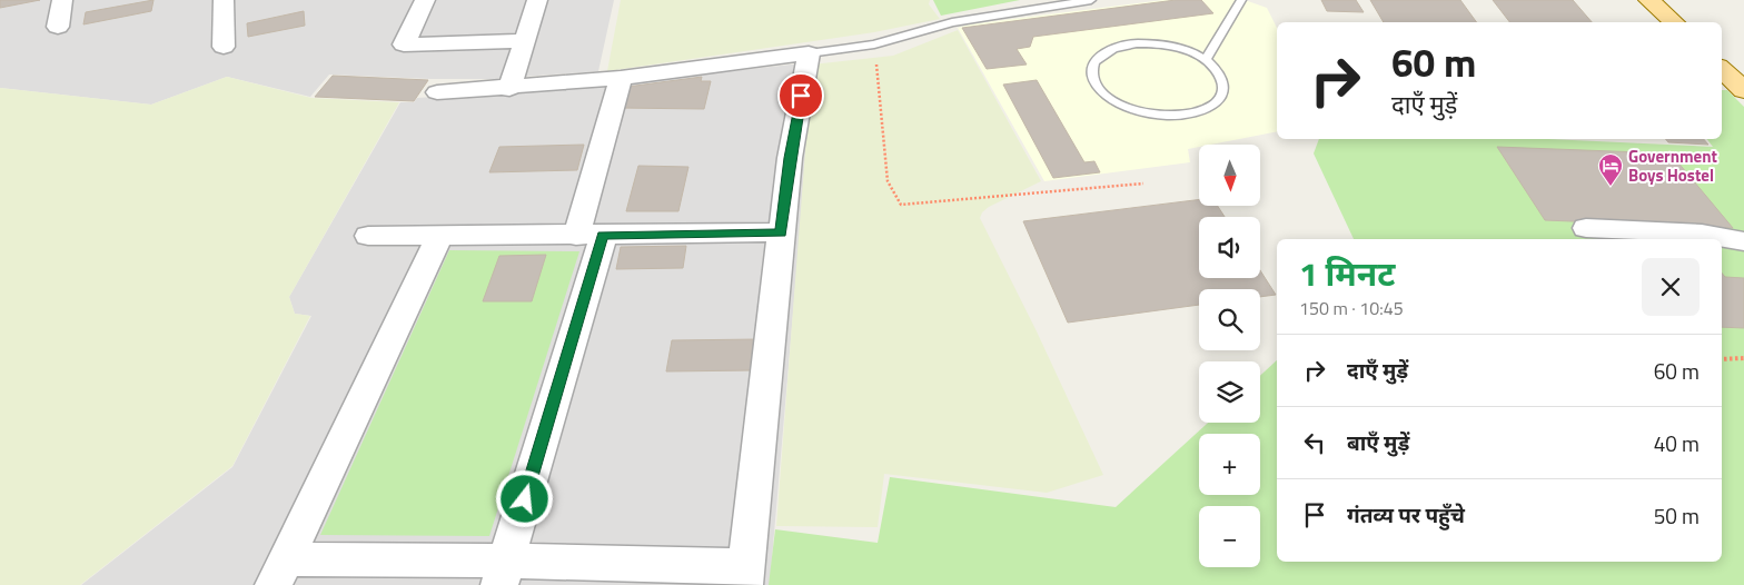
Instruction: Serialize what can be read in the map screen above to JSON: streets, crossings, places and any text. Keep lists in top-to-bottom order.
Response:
{
  "places": {
    "hotel": ["Government Boys Hostel"]
  },
  "north": "bottom",
  "page": {
    "turn": ["60 m", "दाएँ मुड़ें"],
    "map_buttons": ["+", "−"],
    "heading": ["1 मिनट", "150 m · 10:45"],
    "list": [
      {
        "name": "दाएँ मुड़ें",
        "value": "60 m"
      },
      {
        "name": "बाएँ मुड़ें",
        "value": "40 m"
      },
      {
        "name": "गंतव्य पर पहुँचे",
        "value": "50 m"
      }
    ]
  }
}
